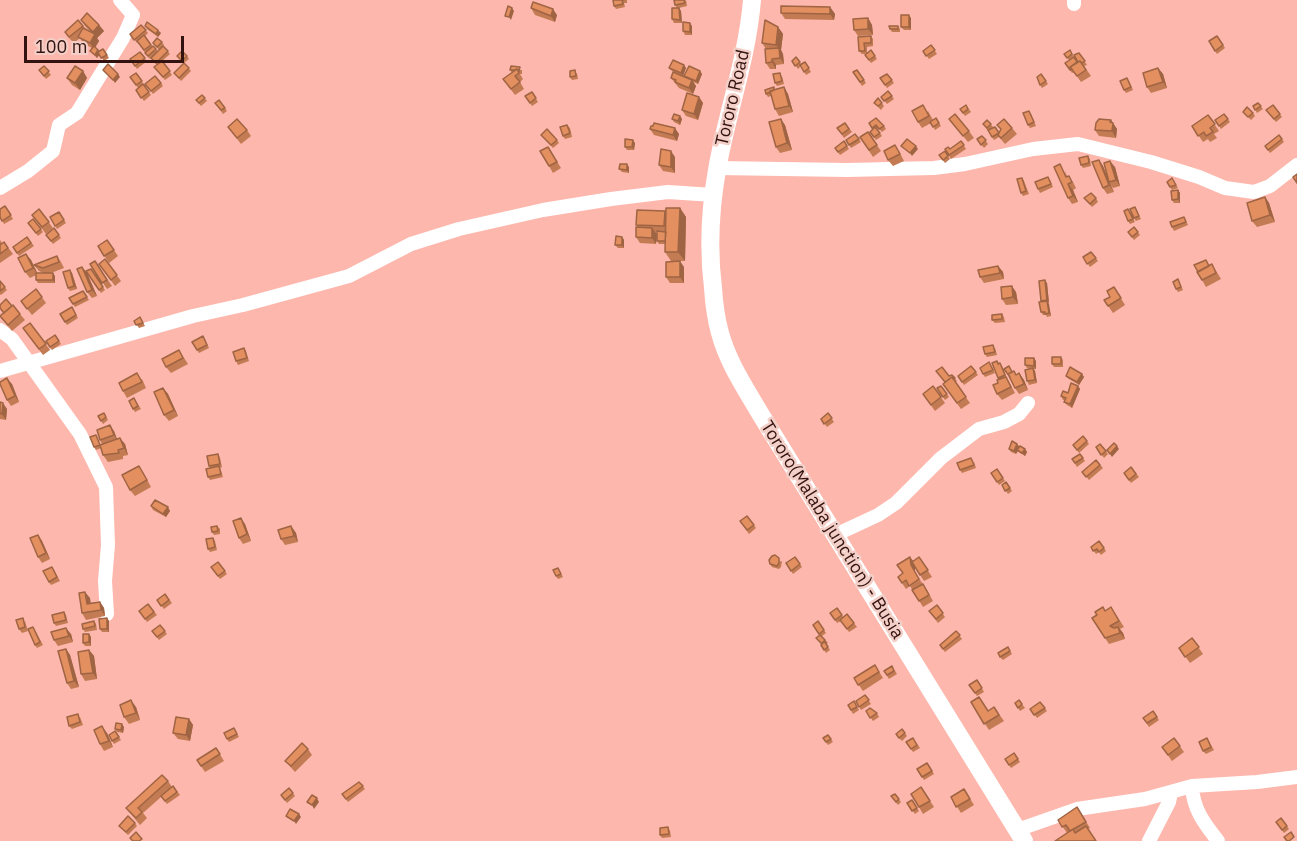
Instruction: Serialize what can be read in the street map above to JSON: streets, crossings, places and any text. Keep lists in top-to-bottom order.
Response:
{
  "streets": {
    "main road": ["Tororo Road", "Tororo(Malaba junction) - Busia"]
  },
  "crossings": [
    ["Tororo Road", "Tororo(Malaba junction) - Busia"]
  ],
  "scale_bar": "100 m"
}
